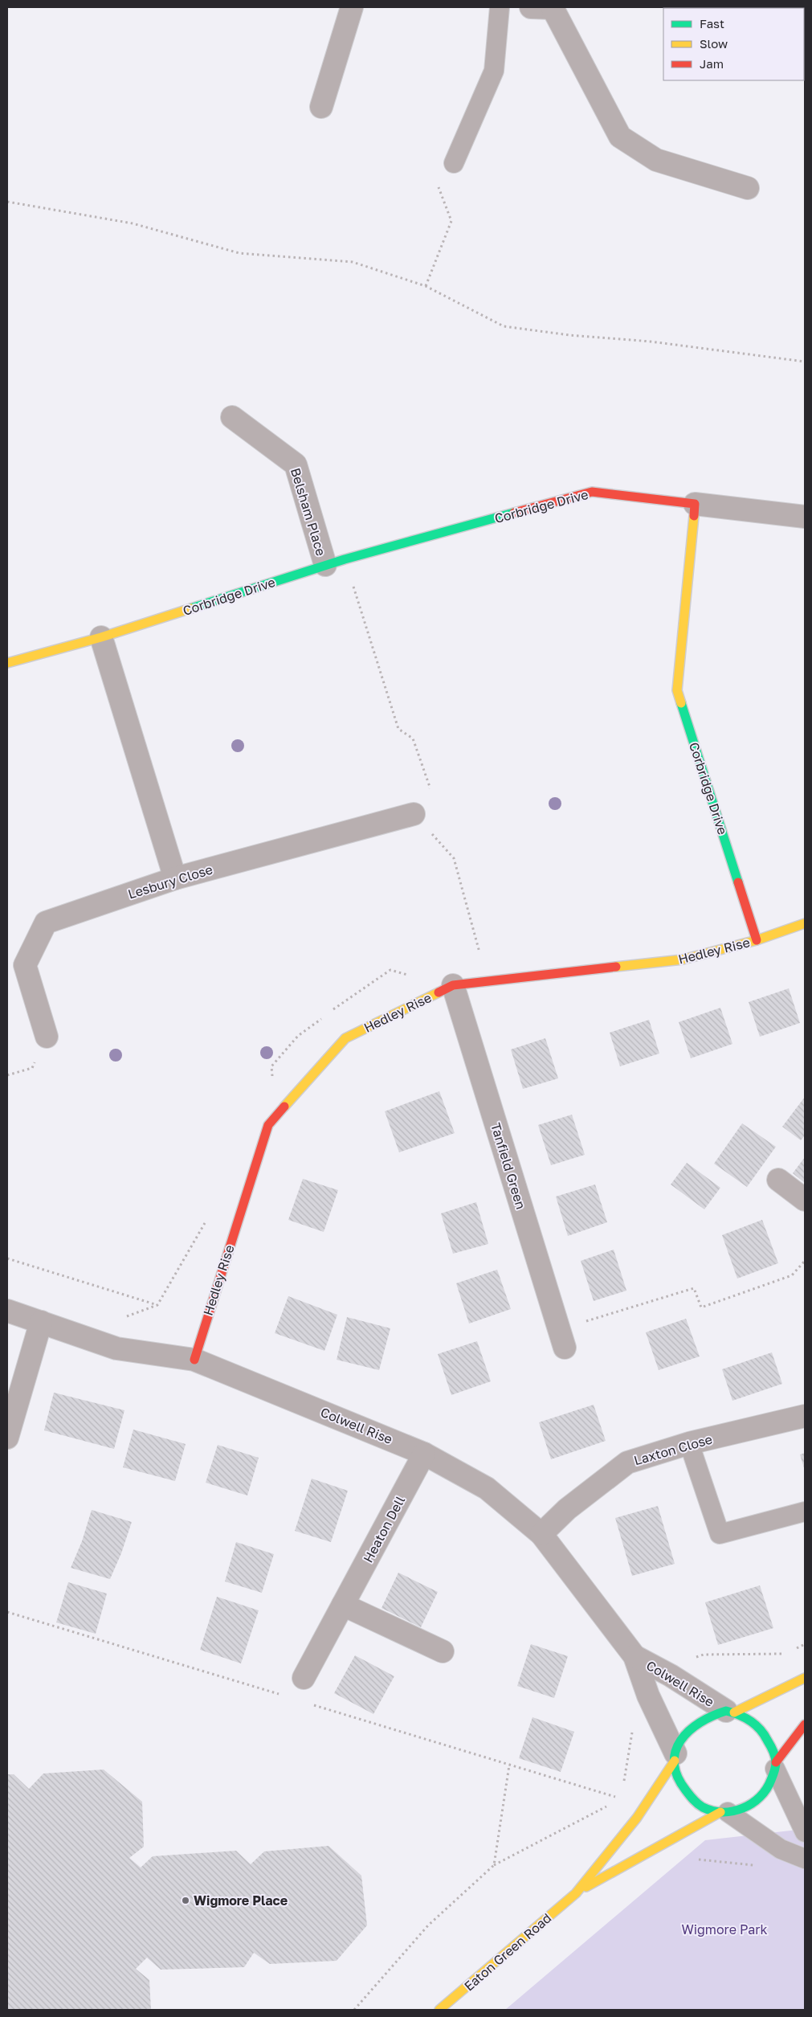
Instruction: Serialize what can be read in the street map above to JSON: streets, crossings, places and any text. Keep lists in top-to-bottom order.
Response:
{
  "streets": {
    "street": [
      "Corbridge Drive",
      "Belsham Place",
      "Lesbury Close",
      "Hedley Rise",
      "Tanfield Green",
      "Colwell Rise",
      "Laxton Close",
      "Heaton Dell",
      "Eaton Green Road"
    ]
  },
  "crossings": [
    ["Corbridge Drive", "Belsham Place"],
    ["Corbridge Drive", "Hedley Rise"],
    ["Hedley Rise", "Tanfield Green"],
    ["Hedley Rise", "Colwell Rise"],
    ["Colwell Rise", "Laxton Close"],
    ["Colwell Rise", "Heaton Dell"],
    ["Colwell Rise", "Eaton Green Road"]
  ],
  "parks": ["Wigmore Park"],
  "places": ["Wigmore Place"],
  "legend": ["Fast", "Slow", "Jam"]
}
